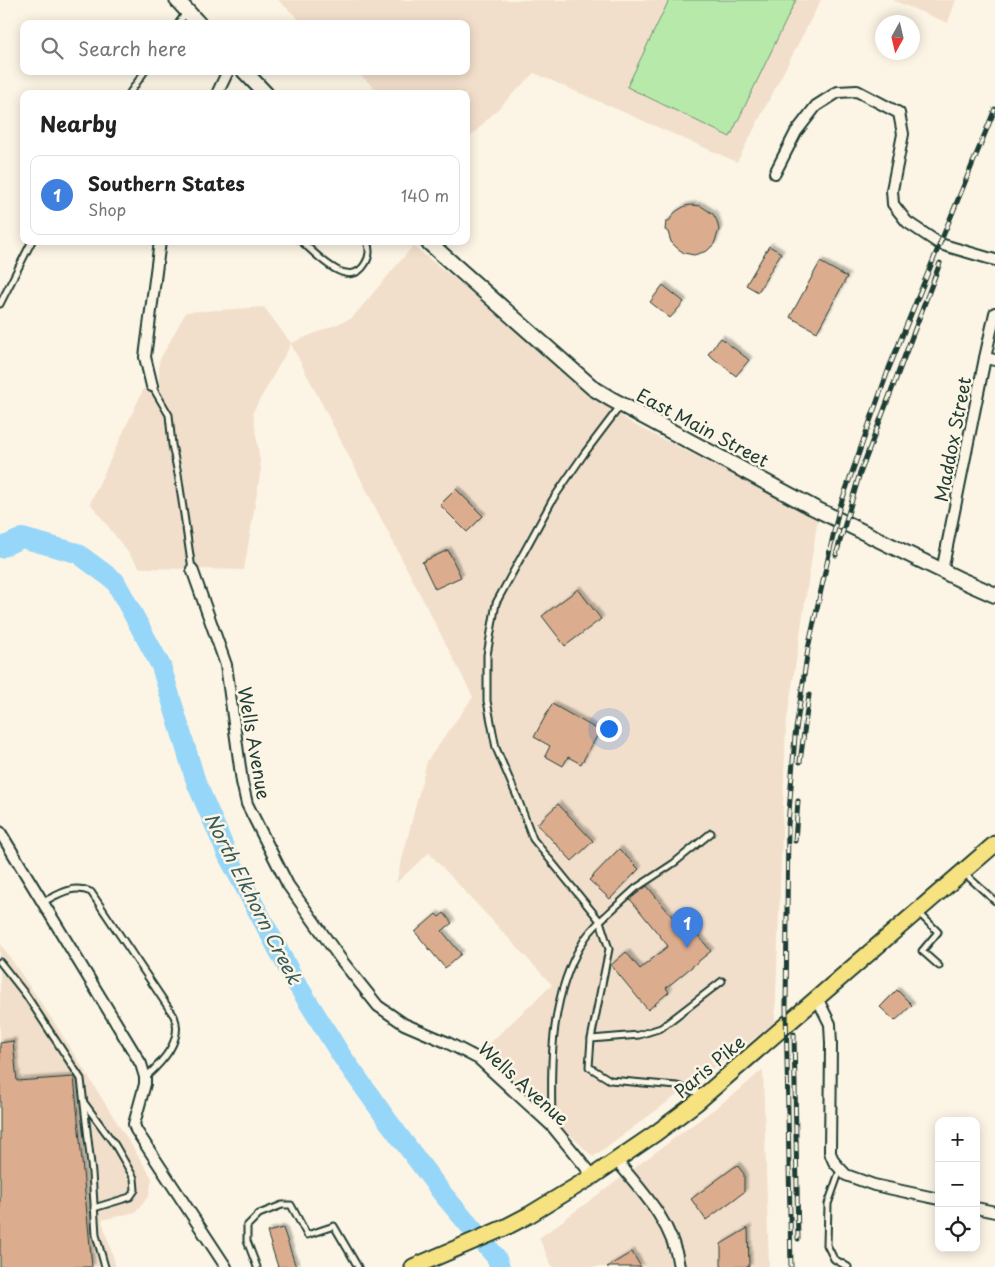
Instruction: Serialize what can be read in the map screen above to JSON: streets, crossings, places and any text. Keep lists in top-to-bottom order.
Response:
{
  "streets": {
    "main road": ["Paris Pike"],
    "street": ["East Main Street", "Maddox Street", "Wells Avenue"]
  },
  "crossings": [
    ["East Main Street", "Maddox Street"],
    ["Wells Avenue", "Paris Pike"]
  ],
  "water": ["North Elkhorn Creek"],
  "north": "bottom",
  "page": {
    "search": "Search here",
    "heading": "Nearby",
    "list": [
      {
        "mark": "1",
        "name": "Southern States",
        "note": "Shop",
        "value": "140 m"
      }
    ],
    "pins": "1",
    "map_buttons": ["+", "−"]
  }
}
